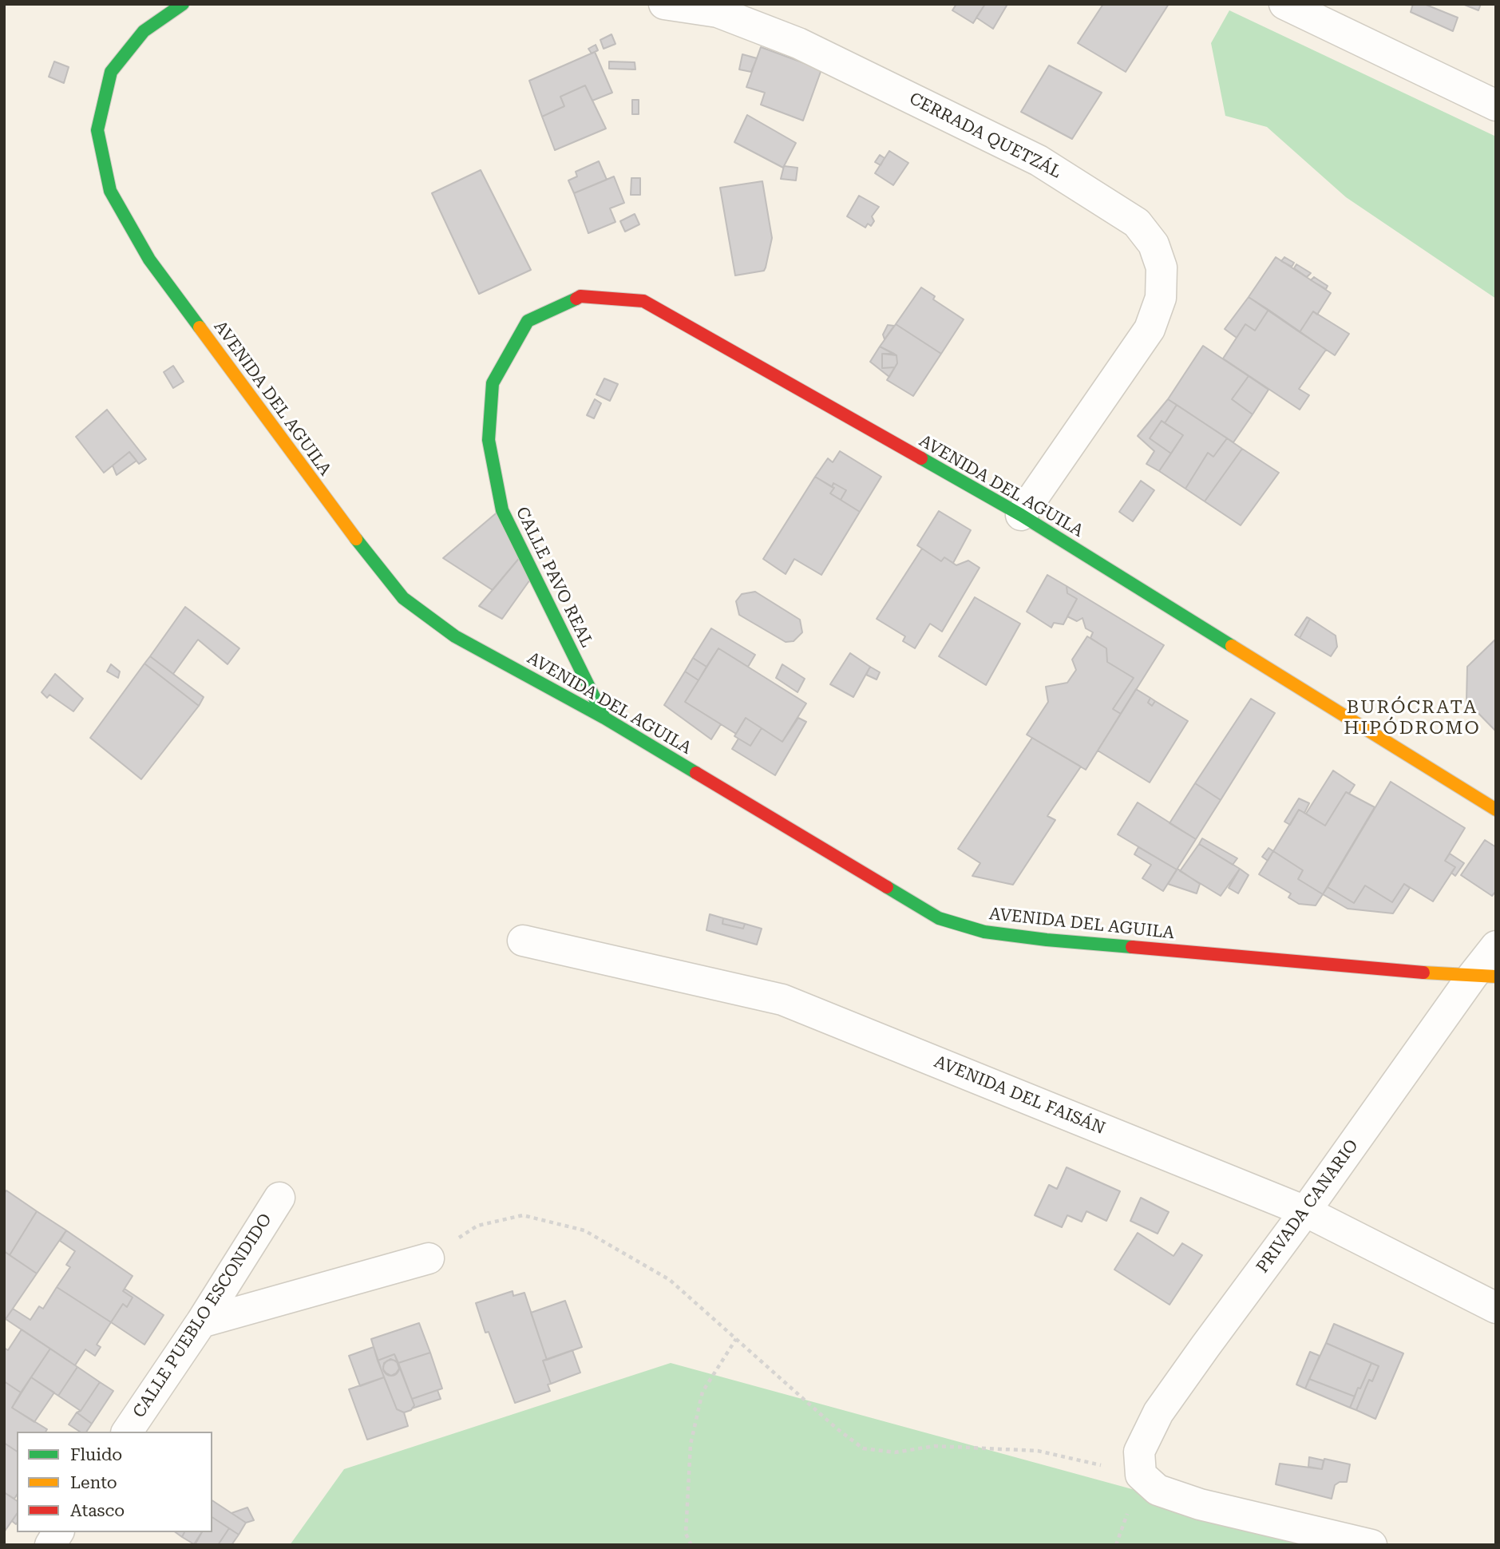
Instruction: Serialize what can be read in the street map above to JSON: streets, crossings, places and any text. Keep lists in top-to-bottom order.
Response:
{
  "streets": {
    "street": [
      "CERRADA QUETZÁL",
      "AVENIDA DEL AGUILA",
      "CALLE PAVO REAL",
      "AVENIDA DEL FAISÁN",
      "PRIVADA CANARIO",
      "CALLE PUEBLO ESCONDIDO"
    ]
  },
  "crossings": [
    ["CERRADA QUETZÁL", "AVENIDA DEL AGUILA"],
    ["AVENIDA DEL AGUILA", "CALLE PAVO REAL"],
    ["AVENIDA DEL AGUILA", "PRIVADA CANARIO"],
    ["AVENIDA DEL FAISÁN", "PRIVADA CANARIO"]
  ],
  "districts": ["BURÓCRATA HIPÓDROMO"],
  "legend": ["Fluido", "Lento", "Atasco"]
}
